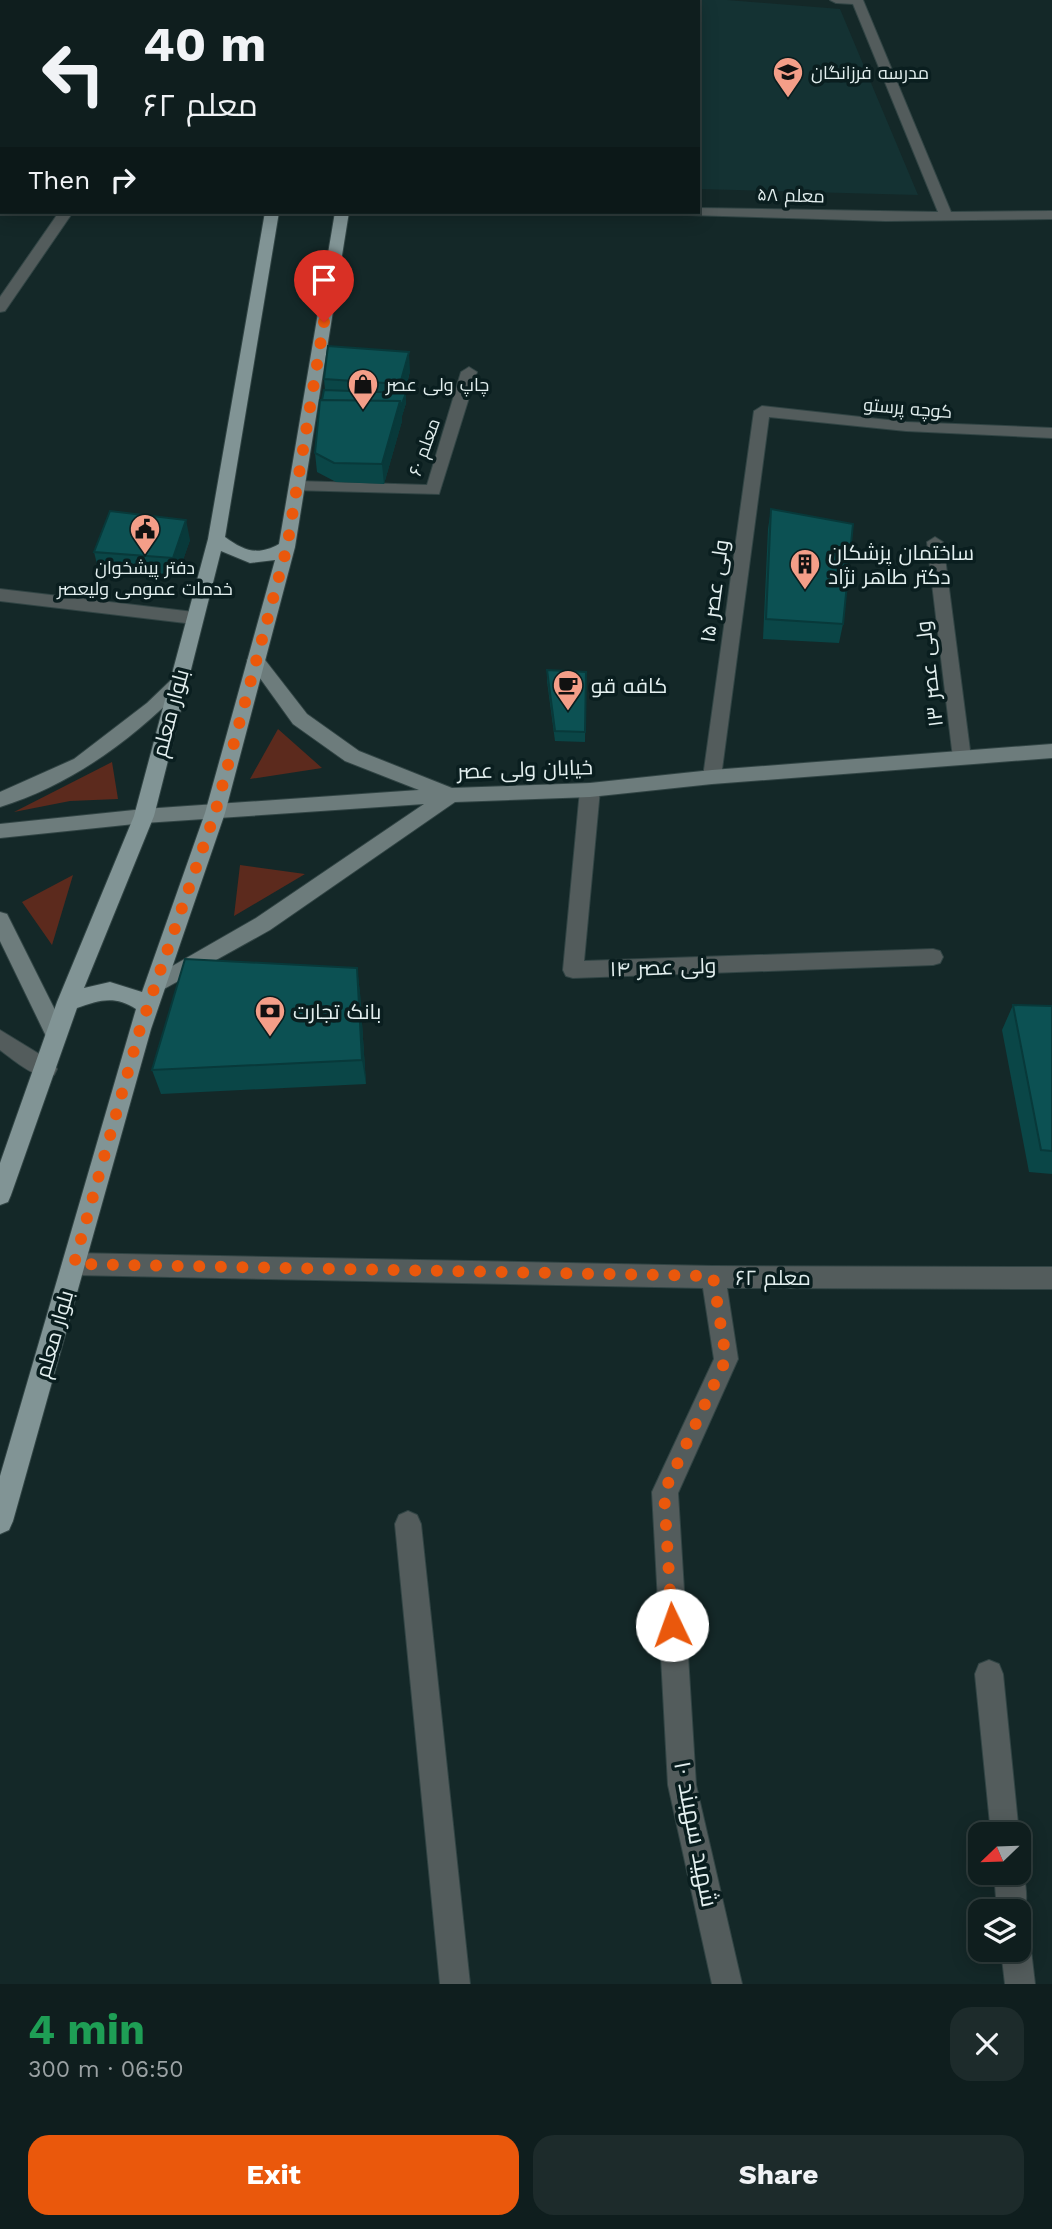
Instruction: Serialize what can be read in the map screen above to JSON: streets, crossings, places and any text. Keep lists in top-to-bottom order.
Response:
{
  "streets": {
    "main road": ["بلوار معلم", "خیابان ولی عصر"],
    "street": [
      "معلم ۵۸",
      "کوچه پرستو",
      "معلم ۶۰",
      "ولی عصر ۱۵",
      "ولی عصر ۱۳",
      "ولی عصر ۱۴",
      "معلم ۶۲",
      "شهید سهبند ۱۰"
    ]
  },
  "crossings": [
    ["کوچه پرستو", "ولی عصر ۱۵"],
    ["معلم ۶۰", "بلوار معلم"],
    ["ولی عصر ۱۵", "خیابان ولی عصر"],
    ["ولی عصر ۱۳", "خیابان ولی عصر"],
    ["بلوار معلم", "خیابان ولی عصر"],
    ["بلوار معلم", "معلم ۶۲"],
    ["خیابان ولی عصر", "ولی عصر ۱۴"],
    ["معلم ۶۲", "شهید سهبند ۱۰"]
  ],
  "places": {
    "school or university": ["مدرسه فرزانگان"],
    "shop": ["چاپ ولی عصر"],
    "public building": ["دفتر پیشخوان خدمات عمومی ولیعصر"],
    "building": ["ساختمان پزشکان دکتر طاهر نژاد"],
    "cafe": ["کافه قو"],
    "bank": ["بانک تجارت"]
  },
  "north": "bottom left",
  "page": {
    "turn": ["40 m", "معلم ۶۲"],
    "then": "Then",
    "heading": ["4 min", "300 m · 06:50"],
    "buttons": ["Exit", "Share"]
  }
}
